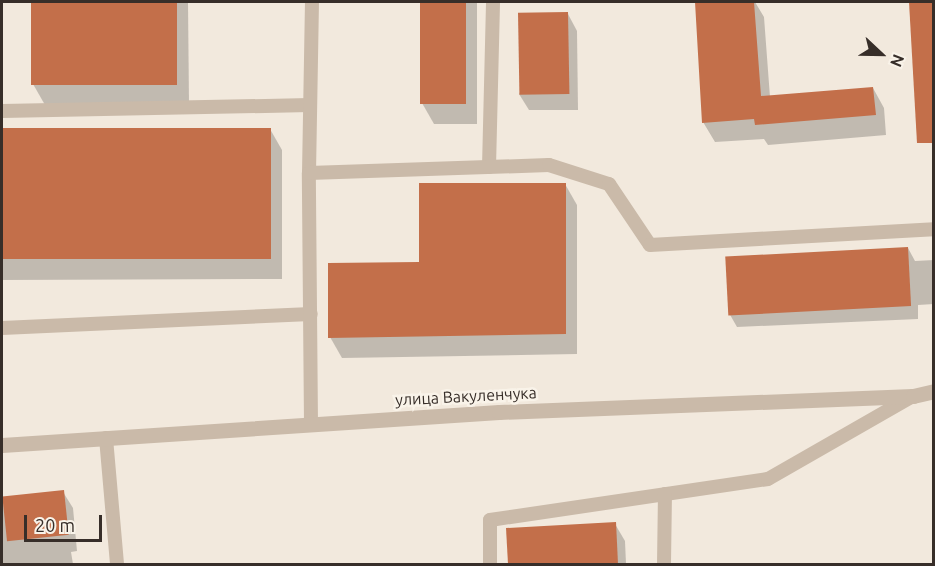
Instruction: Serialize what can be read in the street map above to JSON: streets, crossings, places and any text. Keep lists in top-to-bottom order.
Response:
{
  "streets": {
    "street": ["улица Вакуленчука"]
  },
  "scale_bar": "20 m",
  "north": "right"
}
